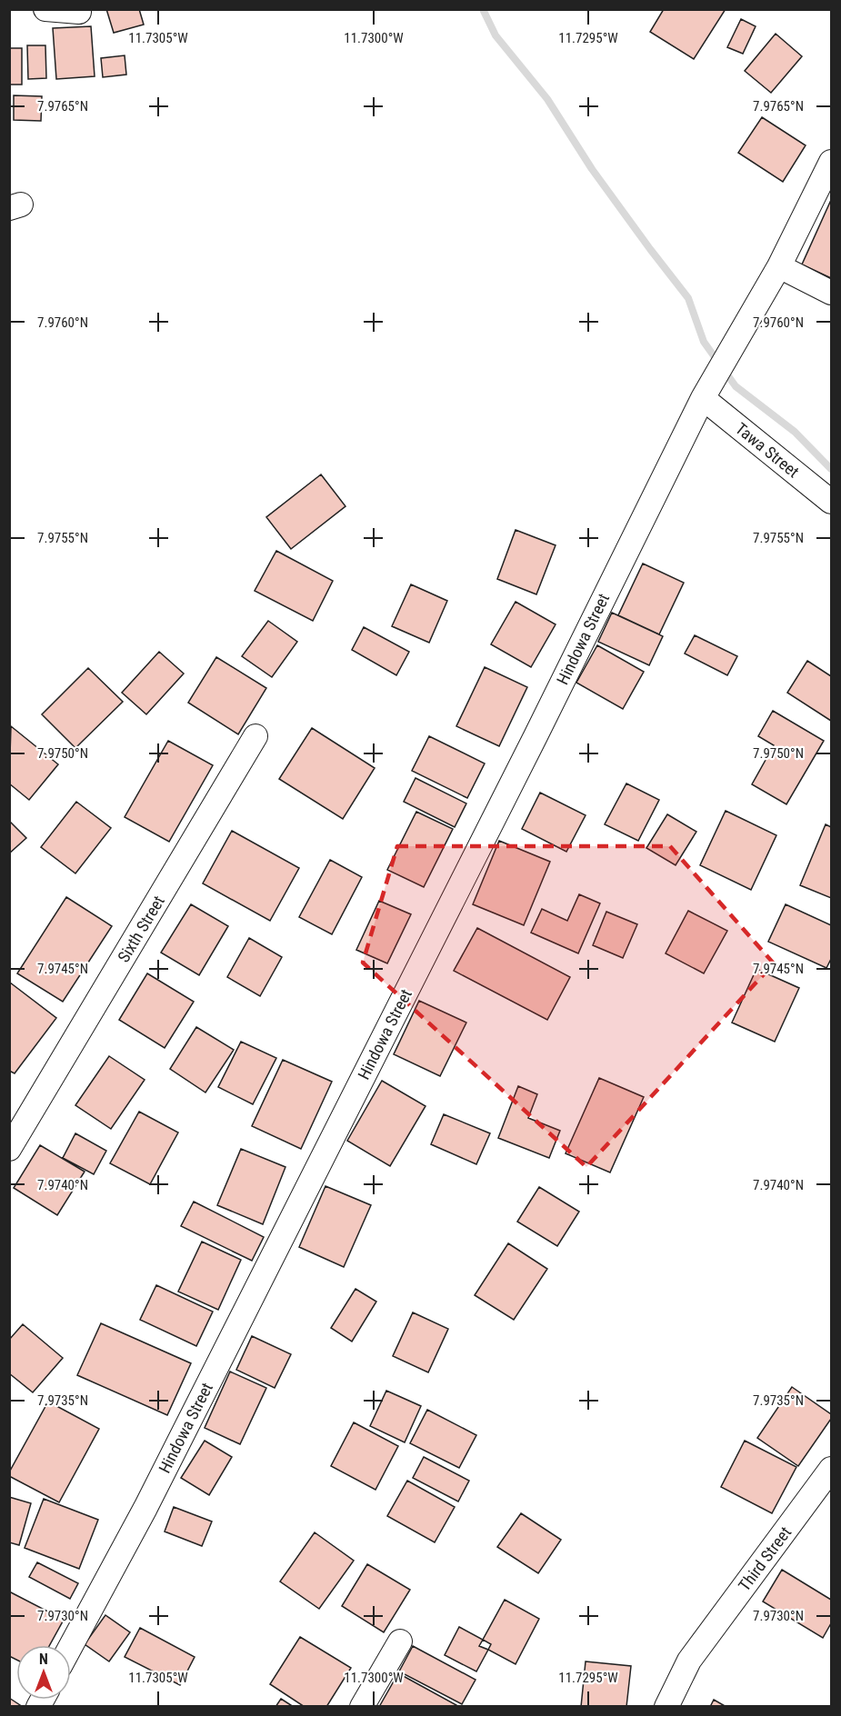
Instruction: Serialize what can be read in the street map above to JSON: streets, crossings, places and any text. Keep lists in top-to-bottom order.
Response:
{
  "streets": {
    "street": [
      "Tawa Street",
      "Hindowa Street",
      "Sixth Street",
      "Third Street"
    ]
  },
  "crossings": [
    ["Tawa Street", "Hindowa Street"]
  ],
  "north": "top",
  "coordinates": [
    "11.7305°W",
    "11.7300°W",
    "11.7295°W",
    "7.9765°N",
    "7.9760°N",
    "7.9755°N",
    "7.9750°N",
    "7.9745°N",
    "7.9740°N",
    "7.9735°N",
    "7.9730°N"
  ]
}
